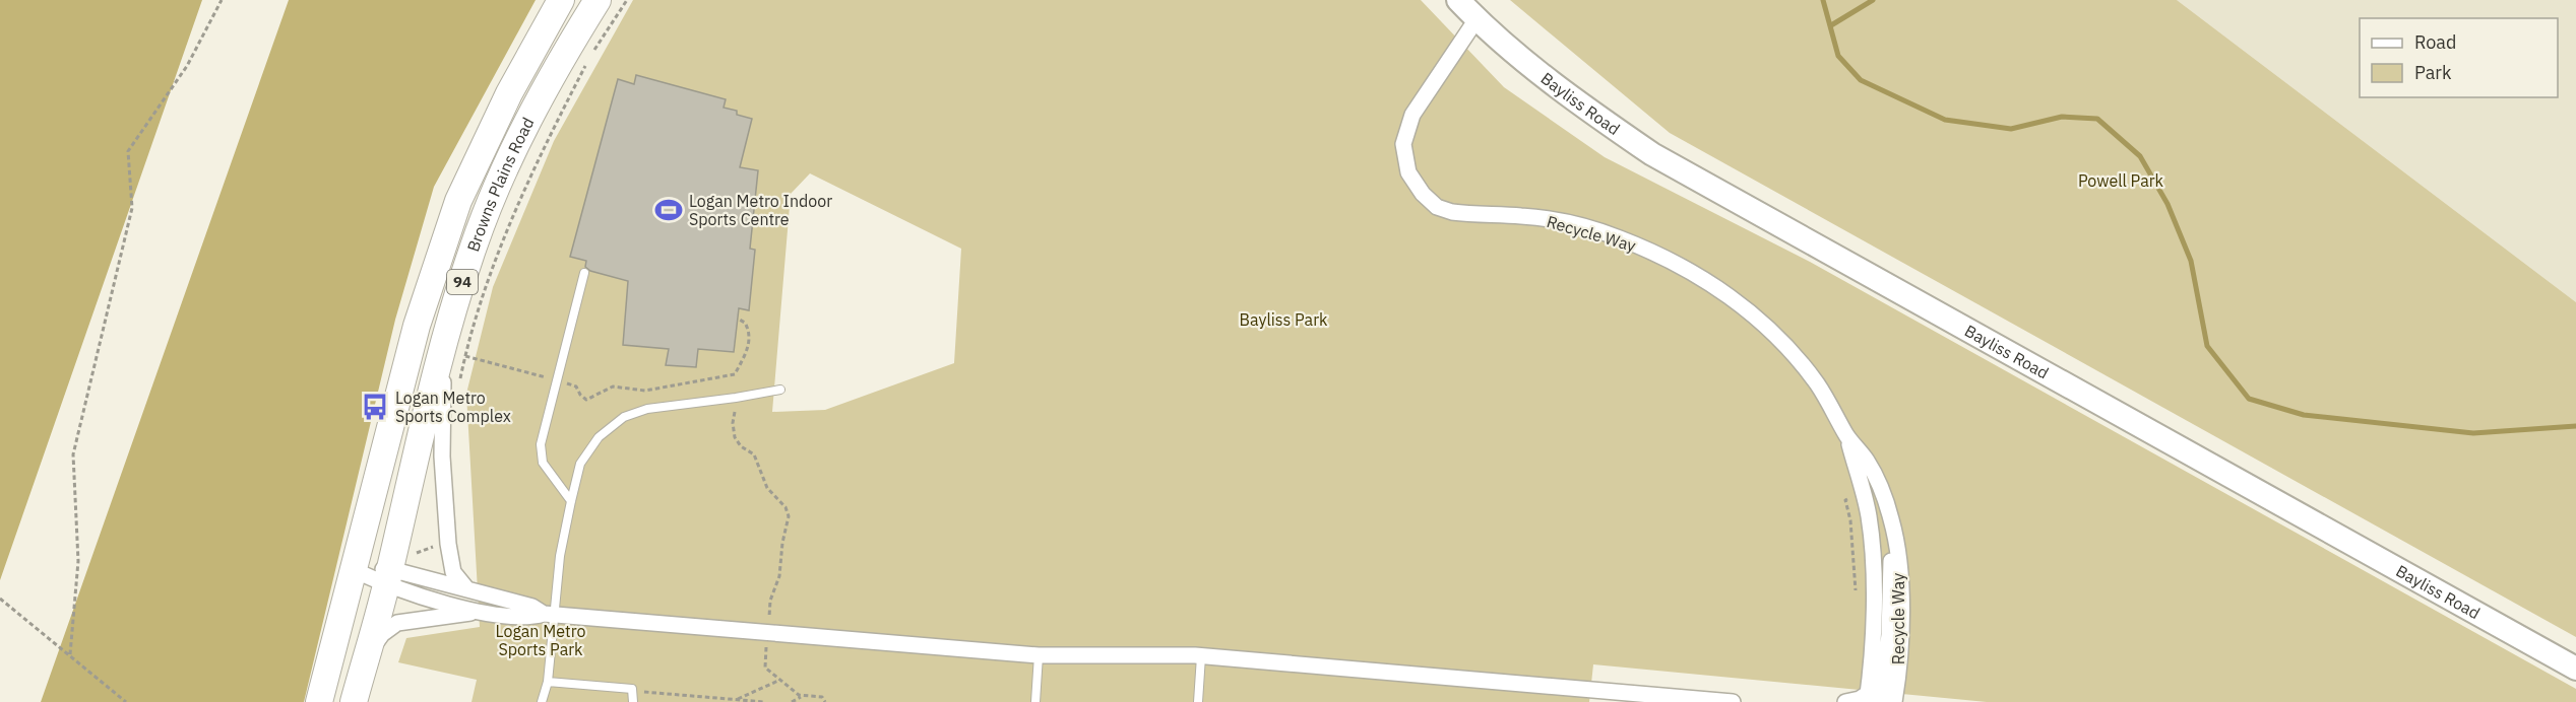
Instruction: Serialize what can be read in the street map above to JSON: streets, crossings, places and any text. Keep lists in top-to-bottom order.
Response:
{
  "streets": {
    "main road": ["Browns Plains Road", "94"],
    "street": ["Bayliss Road", "Recycle Way"]
  },
  "crossings": [
    ["Bayliss Road", "Recycle Way"]
  ],
  "parks": ["Powell Park", "Bayliss Park", "Logan Metro Sports Park"],
  "places": {
    "sports": ["Logan Metro Indoor Sports Centre"],
    "bus stop": ["Logan Metro Sports Complex"]
  },
  "legend": ["Road", "Park"]
}
